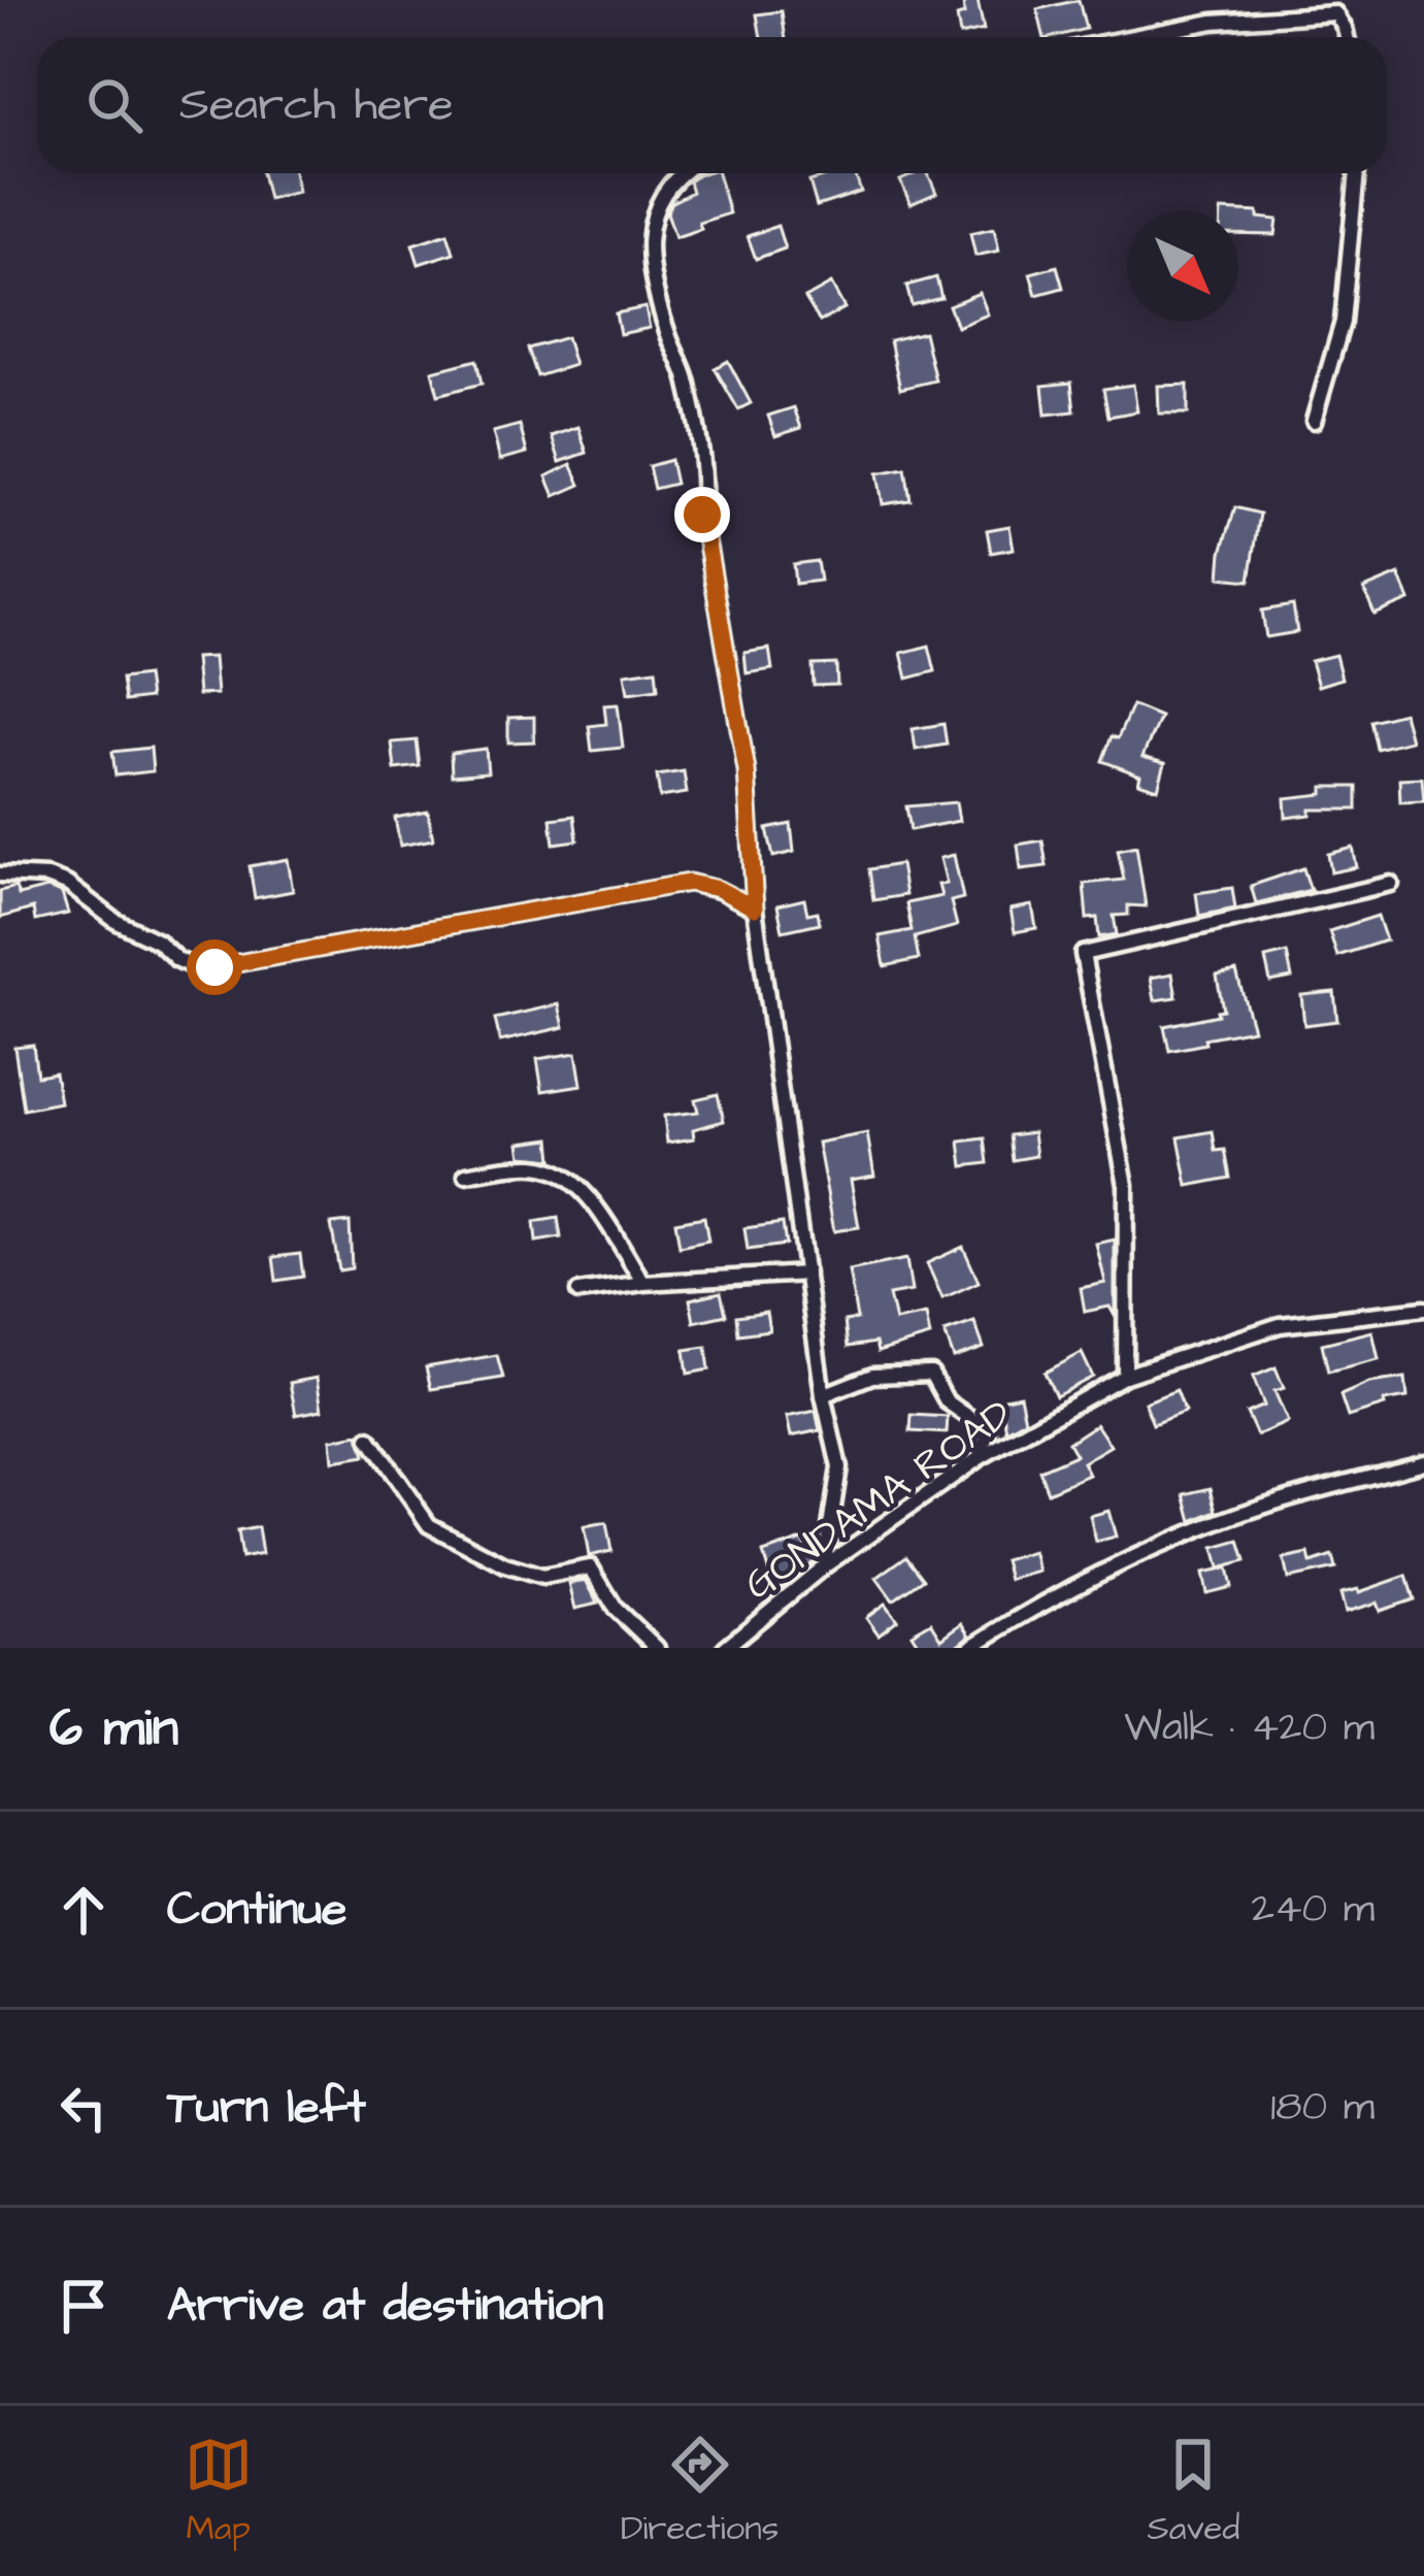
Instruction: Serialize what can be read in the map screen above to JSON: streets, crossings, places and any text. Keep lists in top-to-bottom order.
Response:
{
  "streets": {
    "street": ["GONDAMA ROAD"]
  },
  "north": "bottom right",
  "page": {
    "search": "Search here",
    "heading": ["6 min", "Walk · 420 m"],
    "list": [
      ["Continue", "240 m"],
      ["Turn left", "180 m"],
      "Arrive at destination"
    ],
    "nav": ["Map", "Directions", "Saved"]
  }
}
